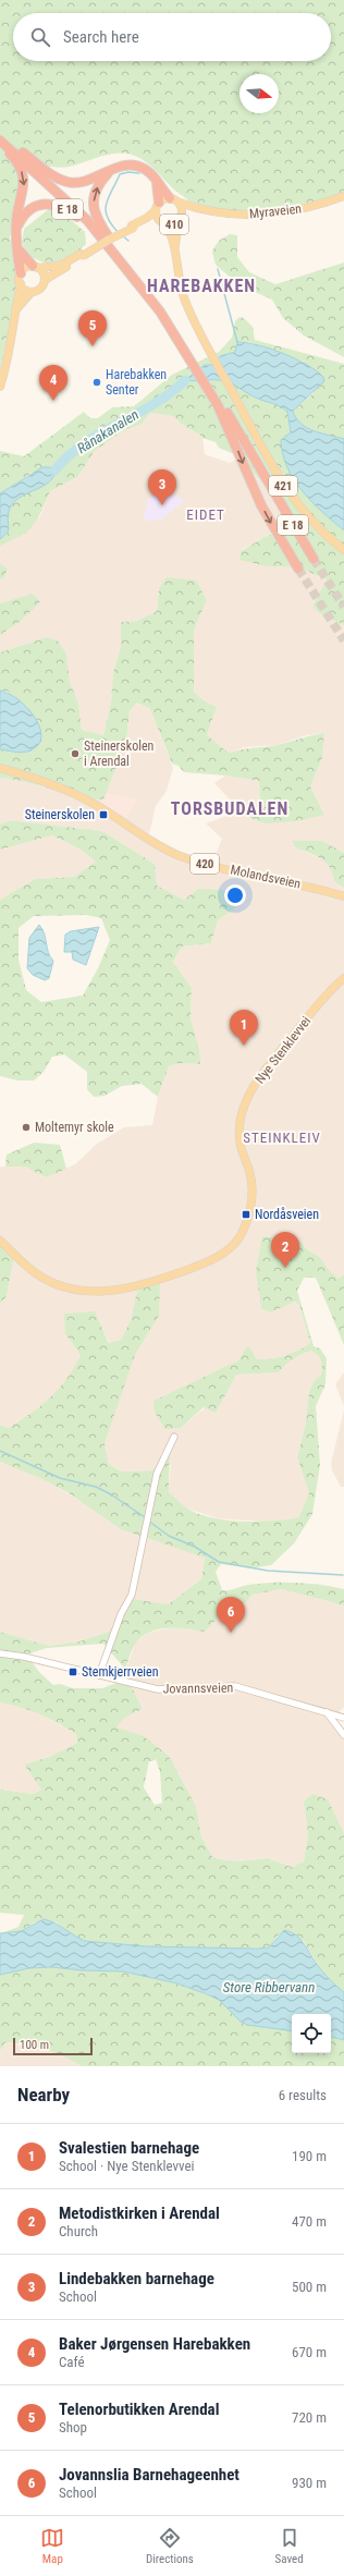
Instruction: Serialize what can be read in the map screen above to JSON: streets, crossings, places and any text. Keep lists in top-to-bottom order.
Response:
{
  "streets": {
    "highway": ["E 18"],
    "main road": [
      "Myraveien",
      "410",
      "421",
      "420",
      "Molandsveien",
      "Nye Stenklevvei"
    ],
    "street": ["Jovannsveien"]
  },
  "crossings": [
    ["E 18", "Myraveien"],
    ["E 18", "410"],
    ["E 18", "421"],
    ["Myraveien", "410"],
    ["Myraveien", "421"],
    ["410", "421"]
  ],
  "districts": [
    "HAREBAKKEN",
    "EIDET",
    "TORSBUDALEN",
    "STEINKLEIV"
  ],
  "water": ["Rånakanalen", "Store Ribbervann"],
  "places": {
    "other": ["Harebakken Senter", "Steinerskolen i Arendal", "Moltemyr skole"],
    "transit": ["Steinerskolen", "Nordåsveien", "Stemkjerrveien"]
  },
  "scale_bar": "100 m",
  "north": "right",
  "page": {
    "search": "Search here",
    "pins": [
      "5",
      "4",
      "3",
      "1",
      "2",
      "6"
    ],
    "scale": "100 m",
    "heading": ["Nearby", "6 results"],
    "list": [
      {
        "mark": "1",
        "name": "Svalestien barnehage",
        "note": "School · Nye Stenklevvei",
        "value": "190 m"
      },
      {
        "mark": "2",
        "name": "Metodistkirken i Arendal",
        "note": "Church",
        "value": "470 m"
      },
      {
        "mark": "3",
        "name": "Lindebakken barnehage",
        "note": "School",
        "value": "500 m"
      },
      {
        "mark": "4",
        "name": "Baker Jørgensen Harebakken",
        "note": "Café",
        "value": "670 m"
      },
      {
        "mark": "5",
        "name": "Telenorbutikken Arendal",
        "note": "Shop",
        "value": "720 m"
      },
      {
        "mark": "6",
        "name": "Jovannslia Barnehageenhet",
        "note": "School",
        "value": "930 m"
      }
    ],
    "nav": ["Map", "Directions", "Saved"]
  }
}
